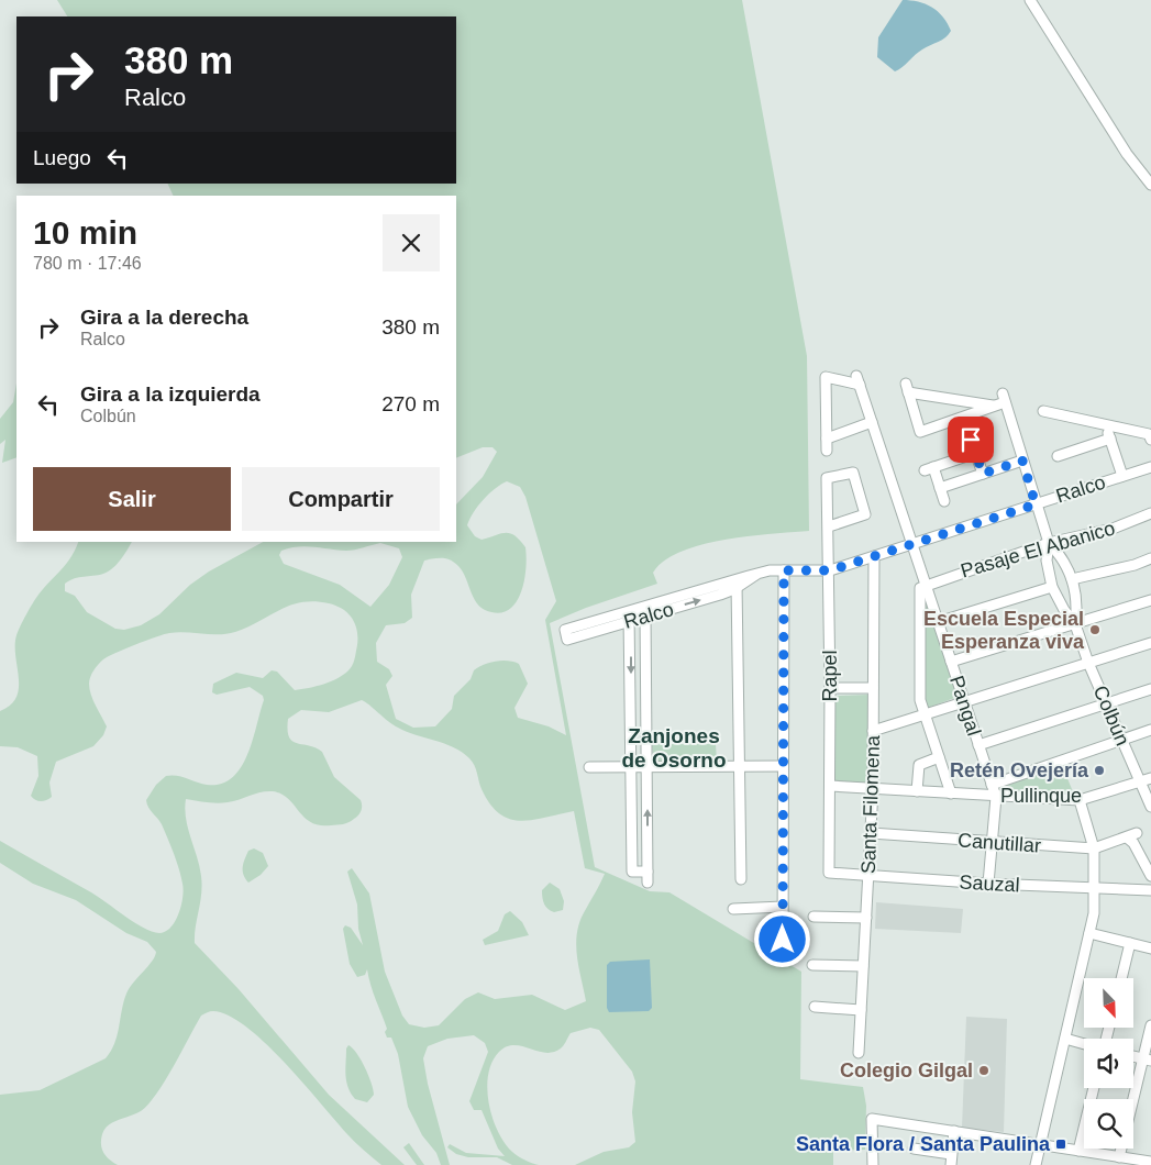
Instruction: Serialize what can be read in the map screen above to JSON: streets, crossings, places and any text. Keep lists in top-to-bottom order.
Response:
{
  "streets": {
    "street": [
      "Ralco",
      "Pasaje El Abanico",
      "Rapel",
      "Pangal",
      "Colbún",
      "Pullinque",
      "Santa Filomena",
      "Canutillar",
      "Sauzal"
    ]
  },
  "crossings": [
    ["Ralco", "Rapel"],
    ["Ralco", "Pangal"],
    ["Ralco", "Colbún"],
    ["Ralco", "Santa Filomena"],
    ["Pasaje El Abanico", "Pangal"],
    ["Pasaje El Abanico", "Colbún"],
    ["Rapel", "Pullinque"],
    ["Rapel", "Sauzal"],
    ["Pangal", "Pullinque"],
    ["Pangal", "Canutillar"],
    ["Pangal", "Sauzal"],
    ["Colbún", "Pullinque"],
    ["Pullinque", "Santa Filomena"],
    ["Santa Filomena", "Canutillar"],
    ["Santa Filomena", "Sauzal"]
  ],
  "districts": ["Zanjones de Osorno"],
  "places": {
    "other": ["Escuela Especial Esperanza viva", "Retén Ovejería", "Colegio Gilgal"],
    "transit": ["Santa Flora / Santa Paulina"]
  },
  "north": "bottom right",
  "page": {
    "turn": ["380 m", "Ralco"],
    "then": "Luego",
    "heading": ["10 min", "780 m · 17:46"],
    "list": [
      {
        "name": "Gira a la derecha",
        "note": "Ralco",
        "value": "380 m"
      },
      {
        "name": "Gira a la izquierda",
        "note": "Colbún",
        "value": "270 m"
      }
    ],
    "buttons": ["Salir", "Compartir"]
  }
}
